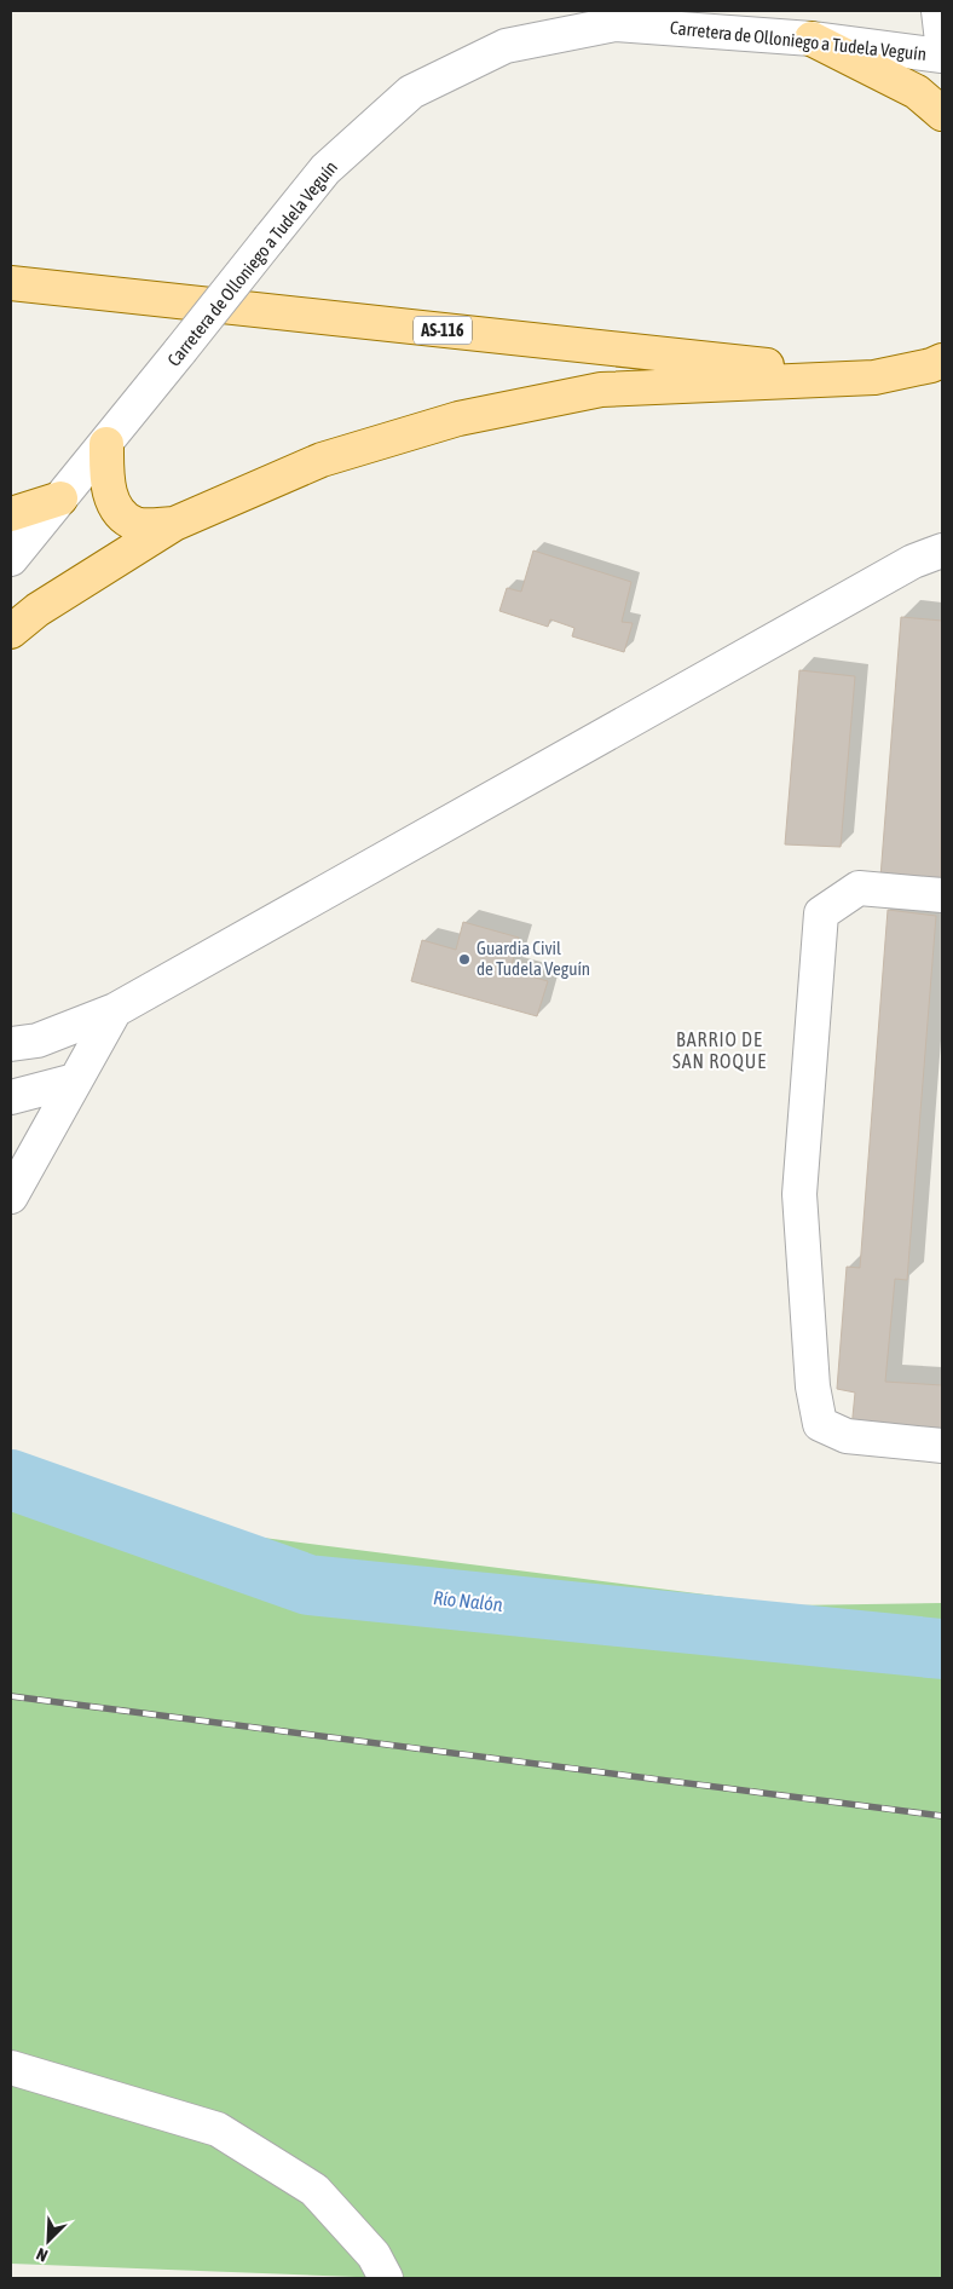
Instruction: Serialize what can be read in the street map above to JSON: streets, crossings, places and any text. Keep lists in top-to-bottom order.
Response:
{
  "streets": {
    "main road": ["AS-116"],
    "street": ["Carretera de Olloniego a Tudela Veguín"]
  },
  "districts": ["BARRIO DE SAN ROQUE"],
  "water": ["Río Nalón"],
  "places": ["Guardia Civil de Tudela Veguín"],
  "north": "bottom left"
}
